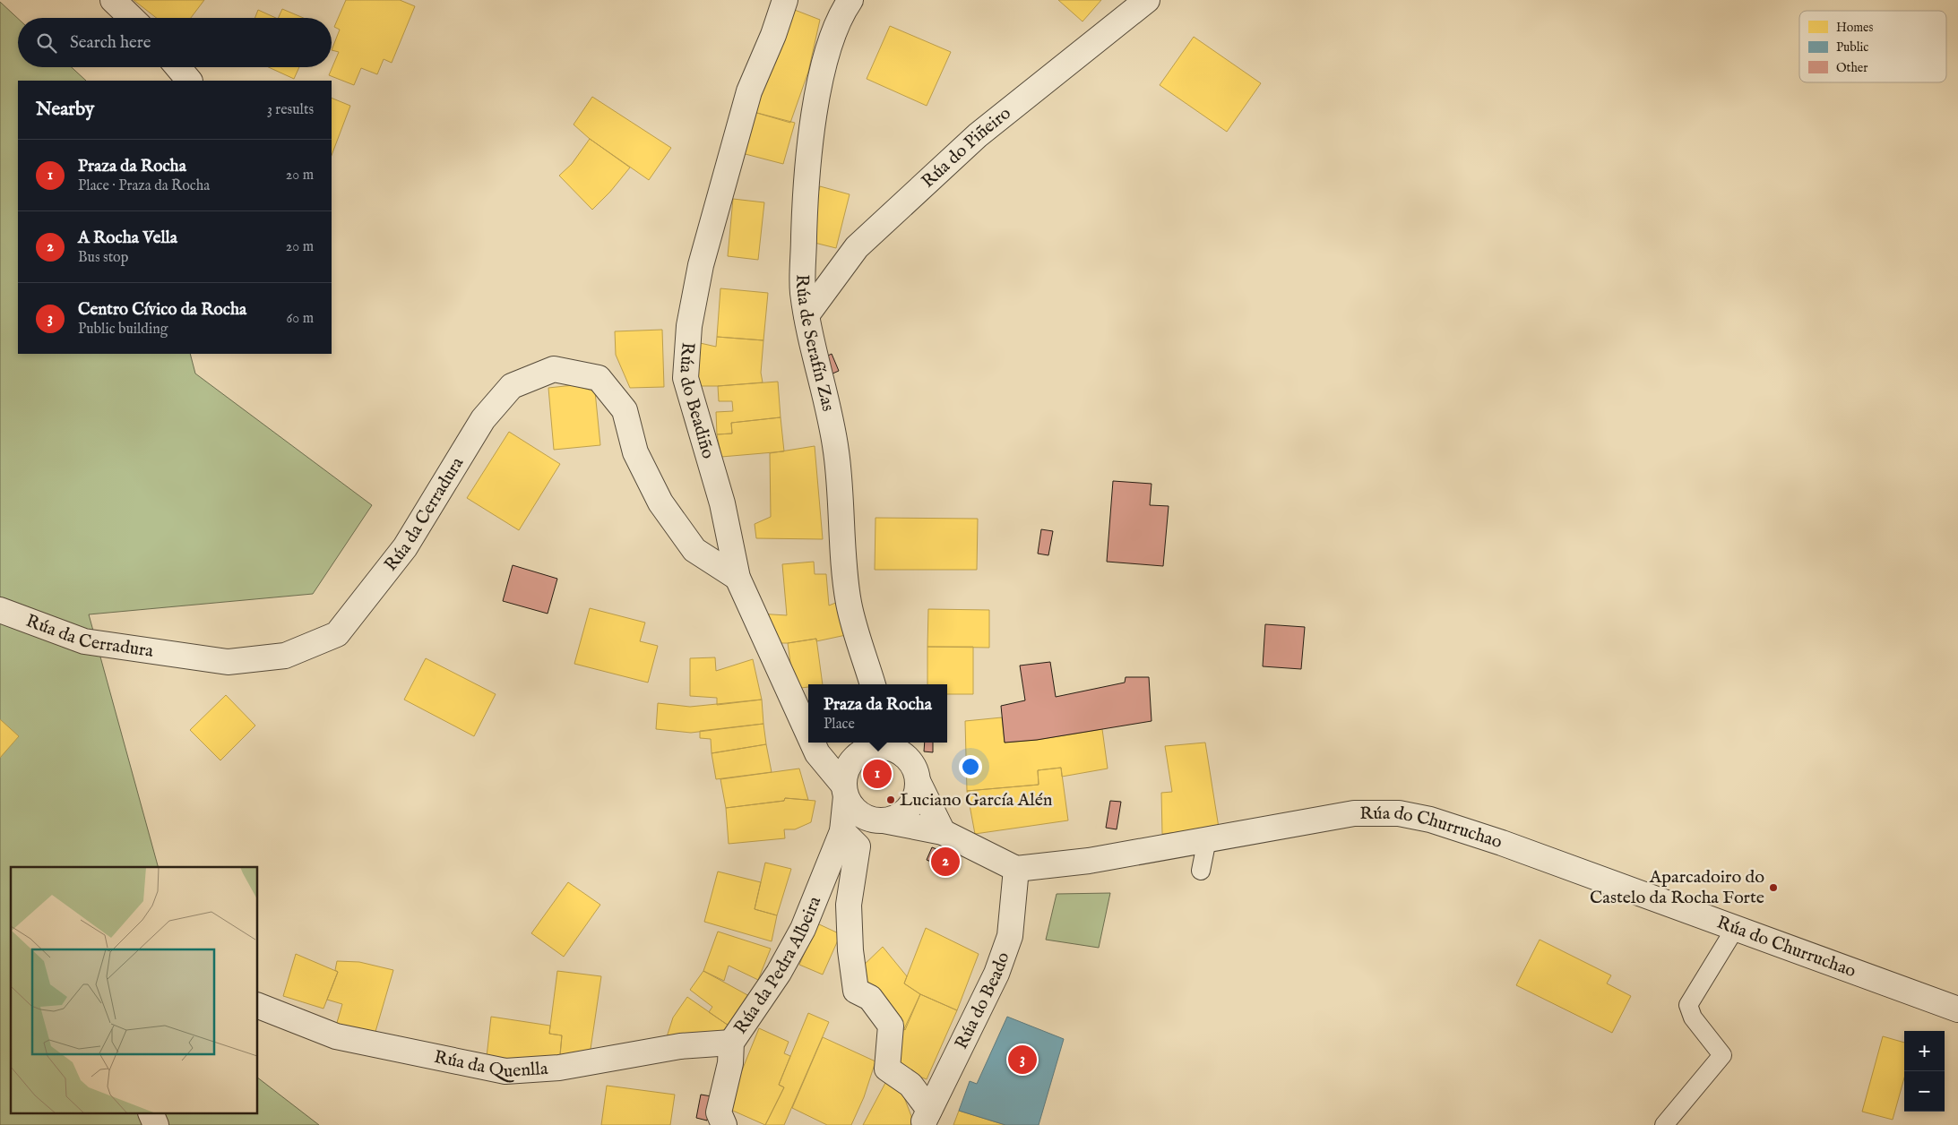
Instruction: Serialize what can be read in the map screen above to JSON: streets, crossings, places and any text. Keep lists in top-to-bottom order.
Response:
{
  "streets": {
    "street": [
      "Rúa do Piñeiro",
      "Rúa de Serafín Zas",
      "Rúa do Beadiño",
      "Rúa da Cerradura",
      "Rúa do Churruchao",
      "Rúa da Pedra Albeira",
      "Rúa do Beado",
      "Rúa da Quenlla"
    ]
  },
  "crossings": [
    ["Rúa do Piñeiro", "Rúa de Serafín Zas"],
    ["Rúa do Beadiño", "Rúa da Cerradura"],
    ["Rúa do Churruchao", "Rúa do Beado"],
    ["Rúa da Pedra Albeira", "Rúa do Beado"],
    ["Rúa da Pedra Albeira", "Rúa da Quenlla"]
  ],
  "places": ["Luciano García Alén", "Aparcadoiro do Castelo da Rocha Forte"],
  "legend": ["Homes", "Public", "Other"],
  "page": {
    "search": "Search here",
    "heading": ["Nearby", "3 results"],
    "list": [
      {
        "mark": "1",
        "name": "Praza da Rocha",
        "note": "Place · Praza da Rocha",
        "value": "20 m"
      },
      {
        "mark": "2",
        "name": "A Rocha Vella",
        "note": "Bus stop",
        "value": "20 m"
      },
      {
        "mark": "3",
        "name": "Centro Cívico da Rocha",
        "note": "Public building",
        "value": "60 m"
      }
    ],
    "popup": ["Praza da Rocha", "Place"],
    "pins": ["1", "2", "3"],
    "map_buttons": ["+", "−"]
  }
}
